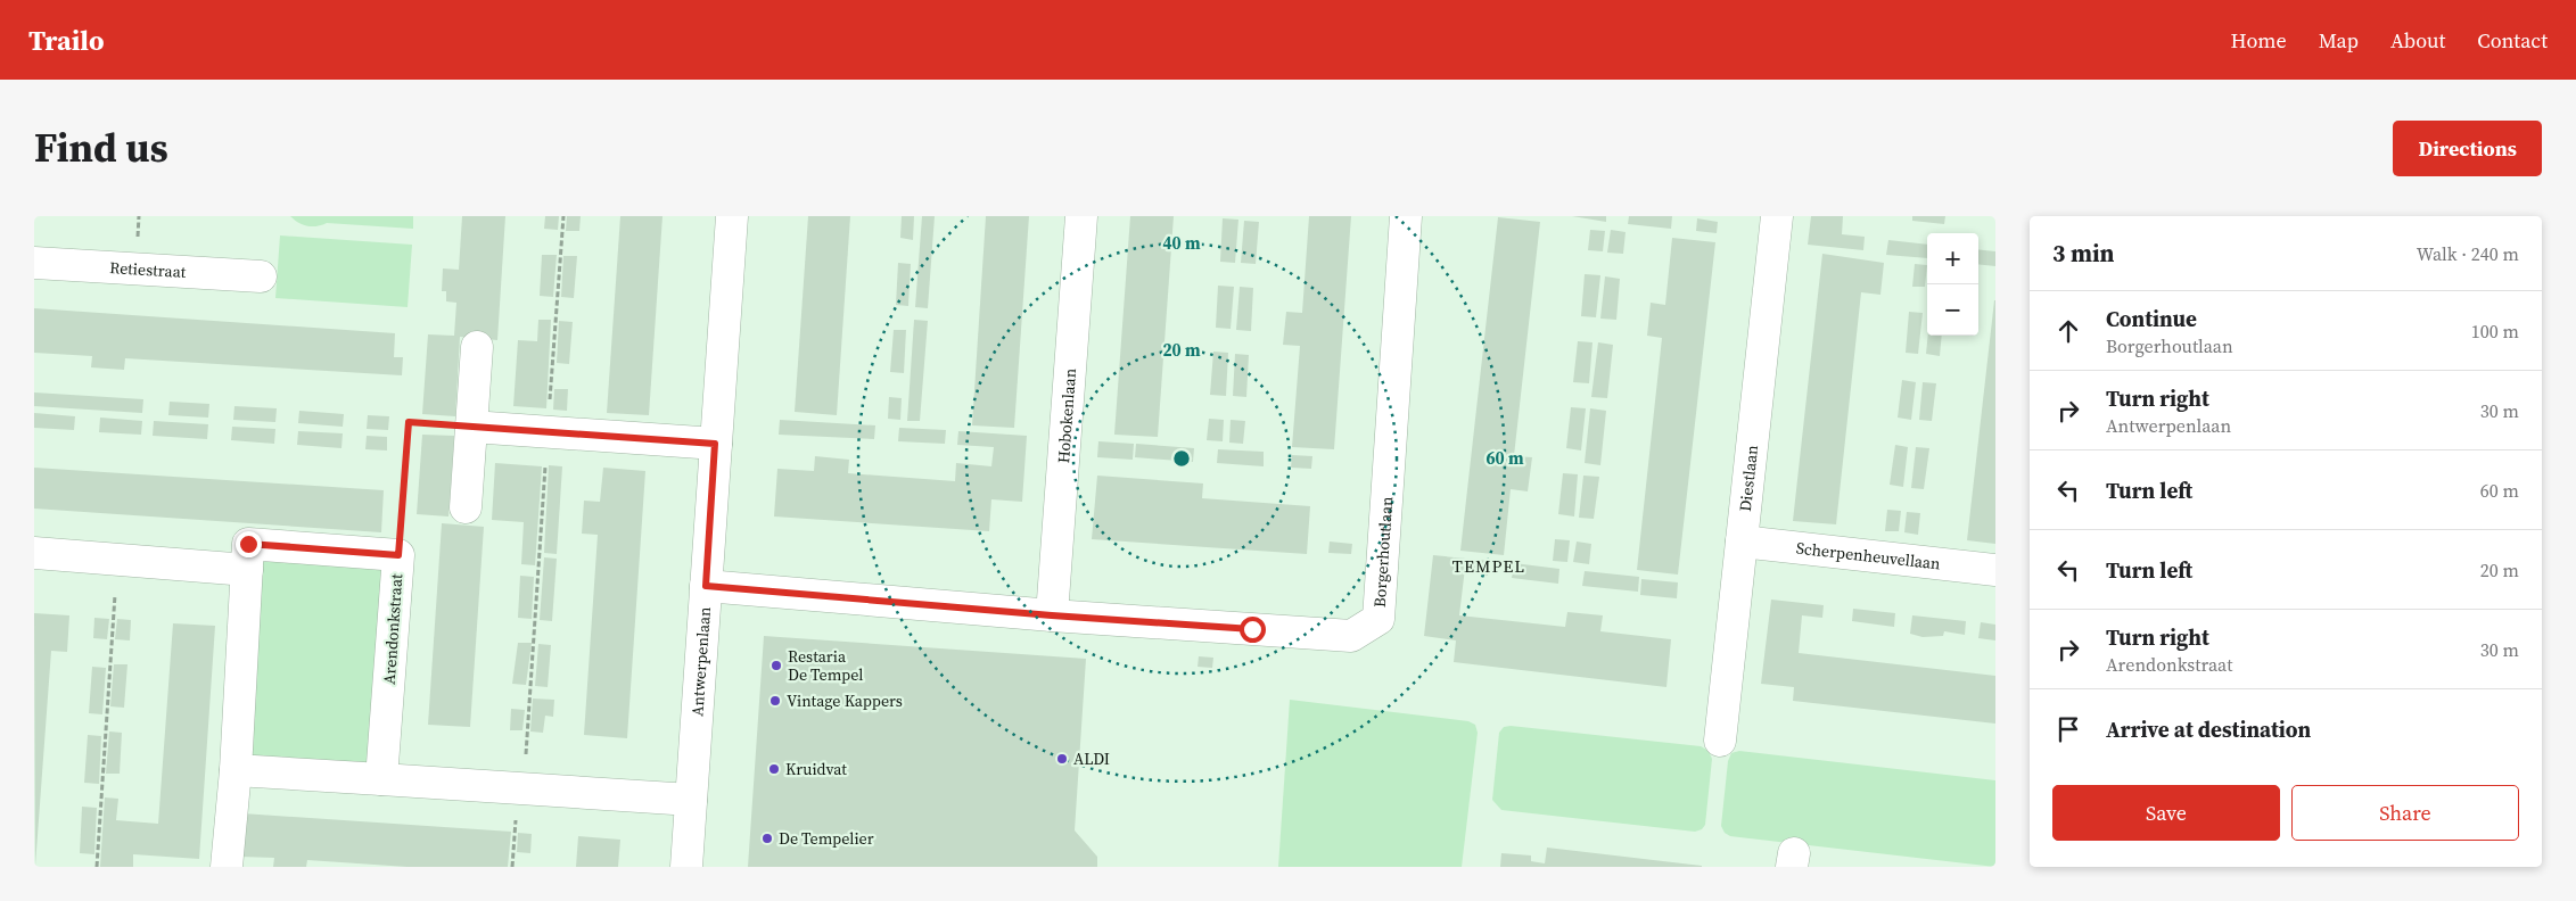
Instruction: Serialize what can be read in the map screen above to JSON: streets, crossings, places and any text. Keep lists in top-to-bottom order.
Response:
{
  "streets": {
    "street": [
      "Retiestraat",
      "Hobokenlaan",
      "Diestlaan",
      "Borgerhoutlaan",
      "Scherpenheuvellaan",
      "Arendonkstraat",
      "Antwerpenlaan"
    ]
  },
  "crossings": [
    ["Hobokenlaan", "Borgerhoutlaan"],
    ["Diestlaan", "Scherpenheuvellaan"],
    ["Borgerhoutlaan", "Antwerpenlaan"]
  ],
  "districts": ["TEMPEL"],
  "places": [
    "Restaria De Tempel",
    "Vintage Kappers",
    "ALDI",
    "Kruidvat",
    "De Tempelier"
  ],
  "page": {
    "header": "Trailo",
    "nav": [
      "Home",
      "Map",
      "About",
      "Contact"
    ],
    "title": "Find us",
    "buttons": [
      "Directions",
      ["Save", "Share"]
    ],
    "heading": ["3 min", "Walk · 240 m"],
    "map_buttons": ["+", "−"],
    "list": [
      ["Continue", "Borgerhoutlaan", "100 m"],
      ["Turn right", "Antwerpenlaan", "30 m"],
      ["Turn left", "60 m"],
      ["Turn left", "20 m"],
      ["Turn right", "Arendonkstraat", "30 m"],
      "Arrive at destination"
    ]
  },
  "rings": ["40 m", "20 m", "60 m"]
}
